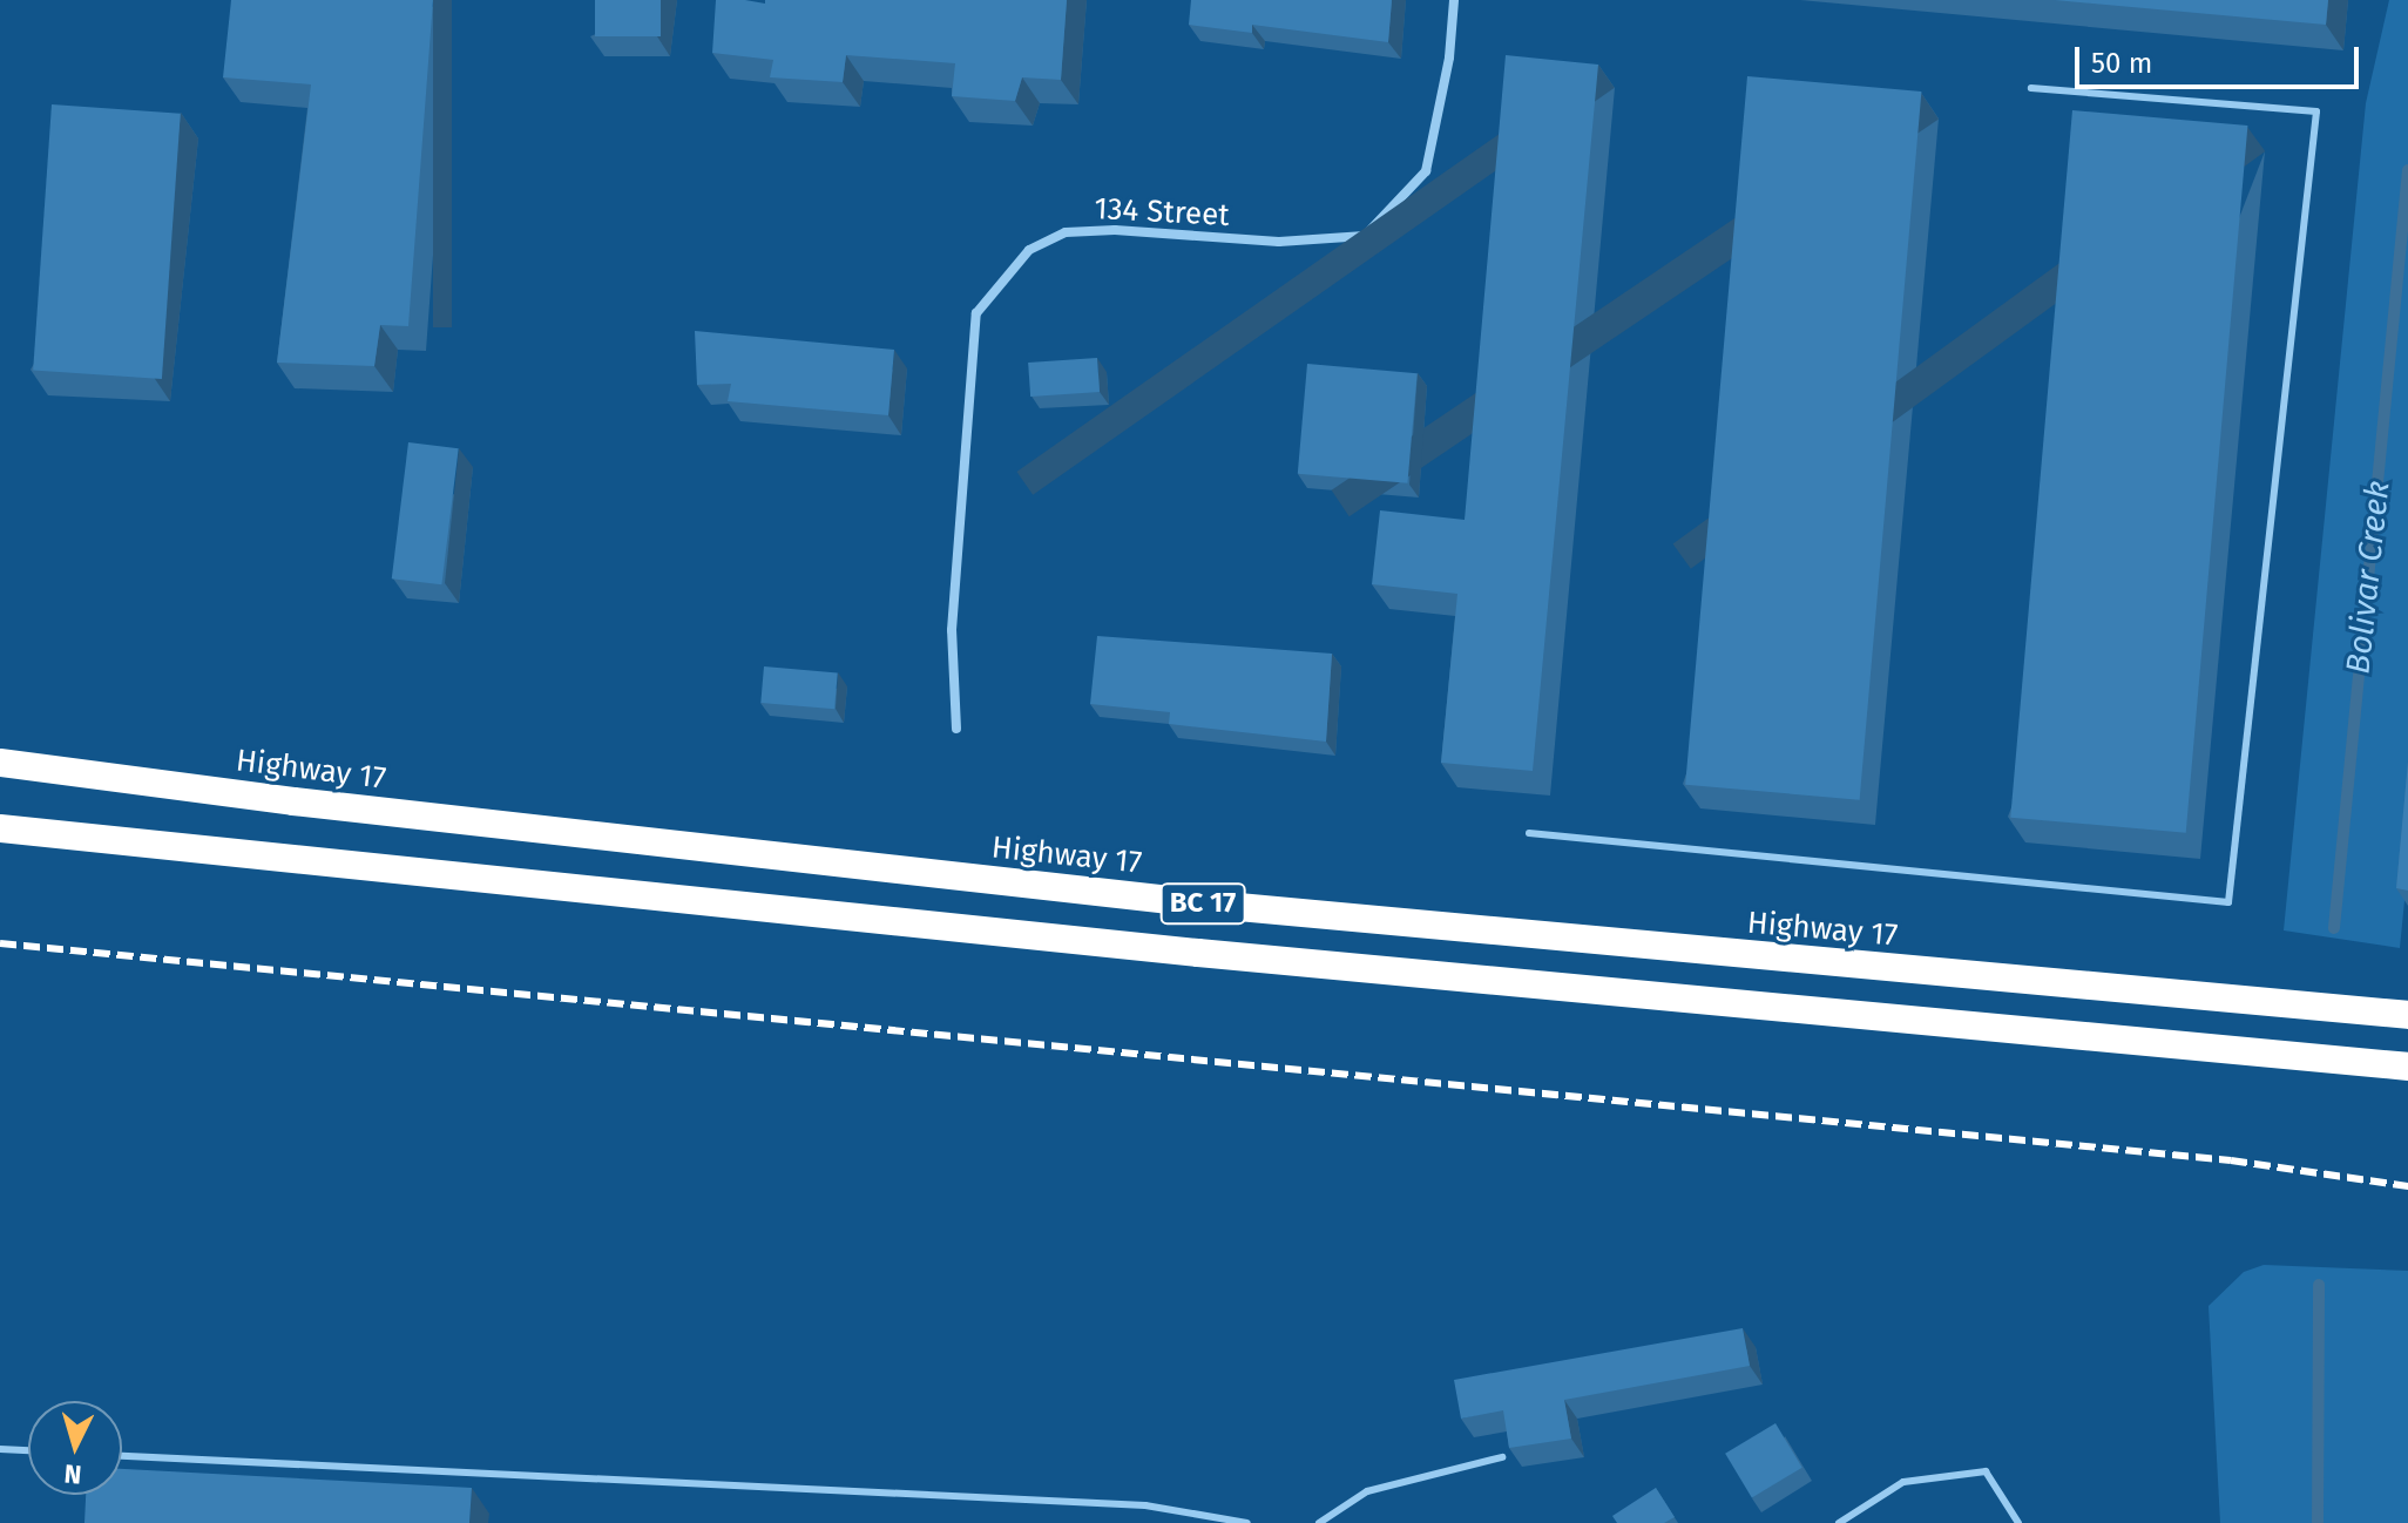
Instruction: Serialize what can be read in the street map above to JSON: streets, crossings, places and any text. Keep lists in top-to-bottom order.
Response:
{
  "streets": {
    "highway": ["Highway 17", "BC 17"],
    "street": ["134 Street"]
  },
  "water": ["Bolivar Creek"],
  "scale_bar": "50 m",
  "north": "bottom"
}
